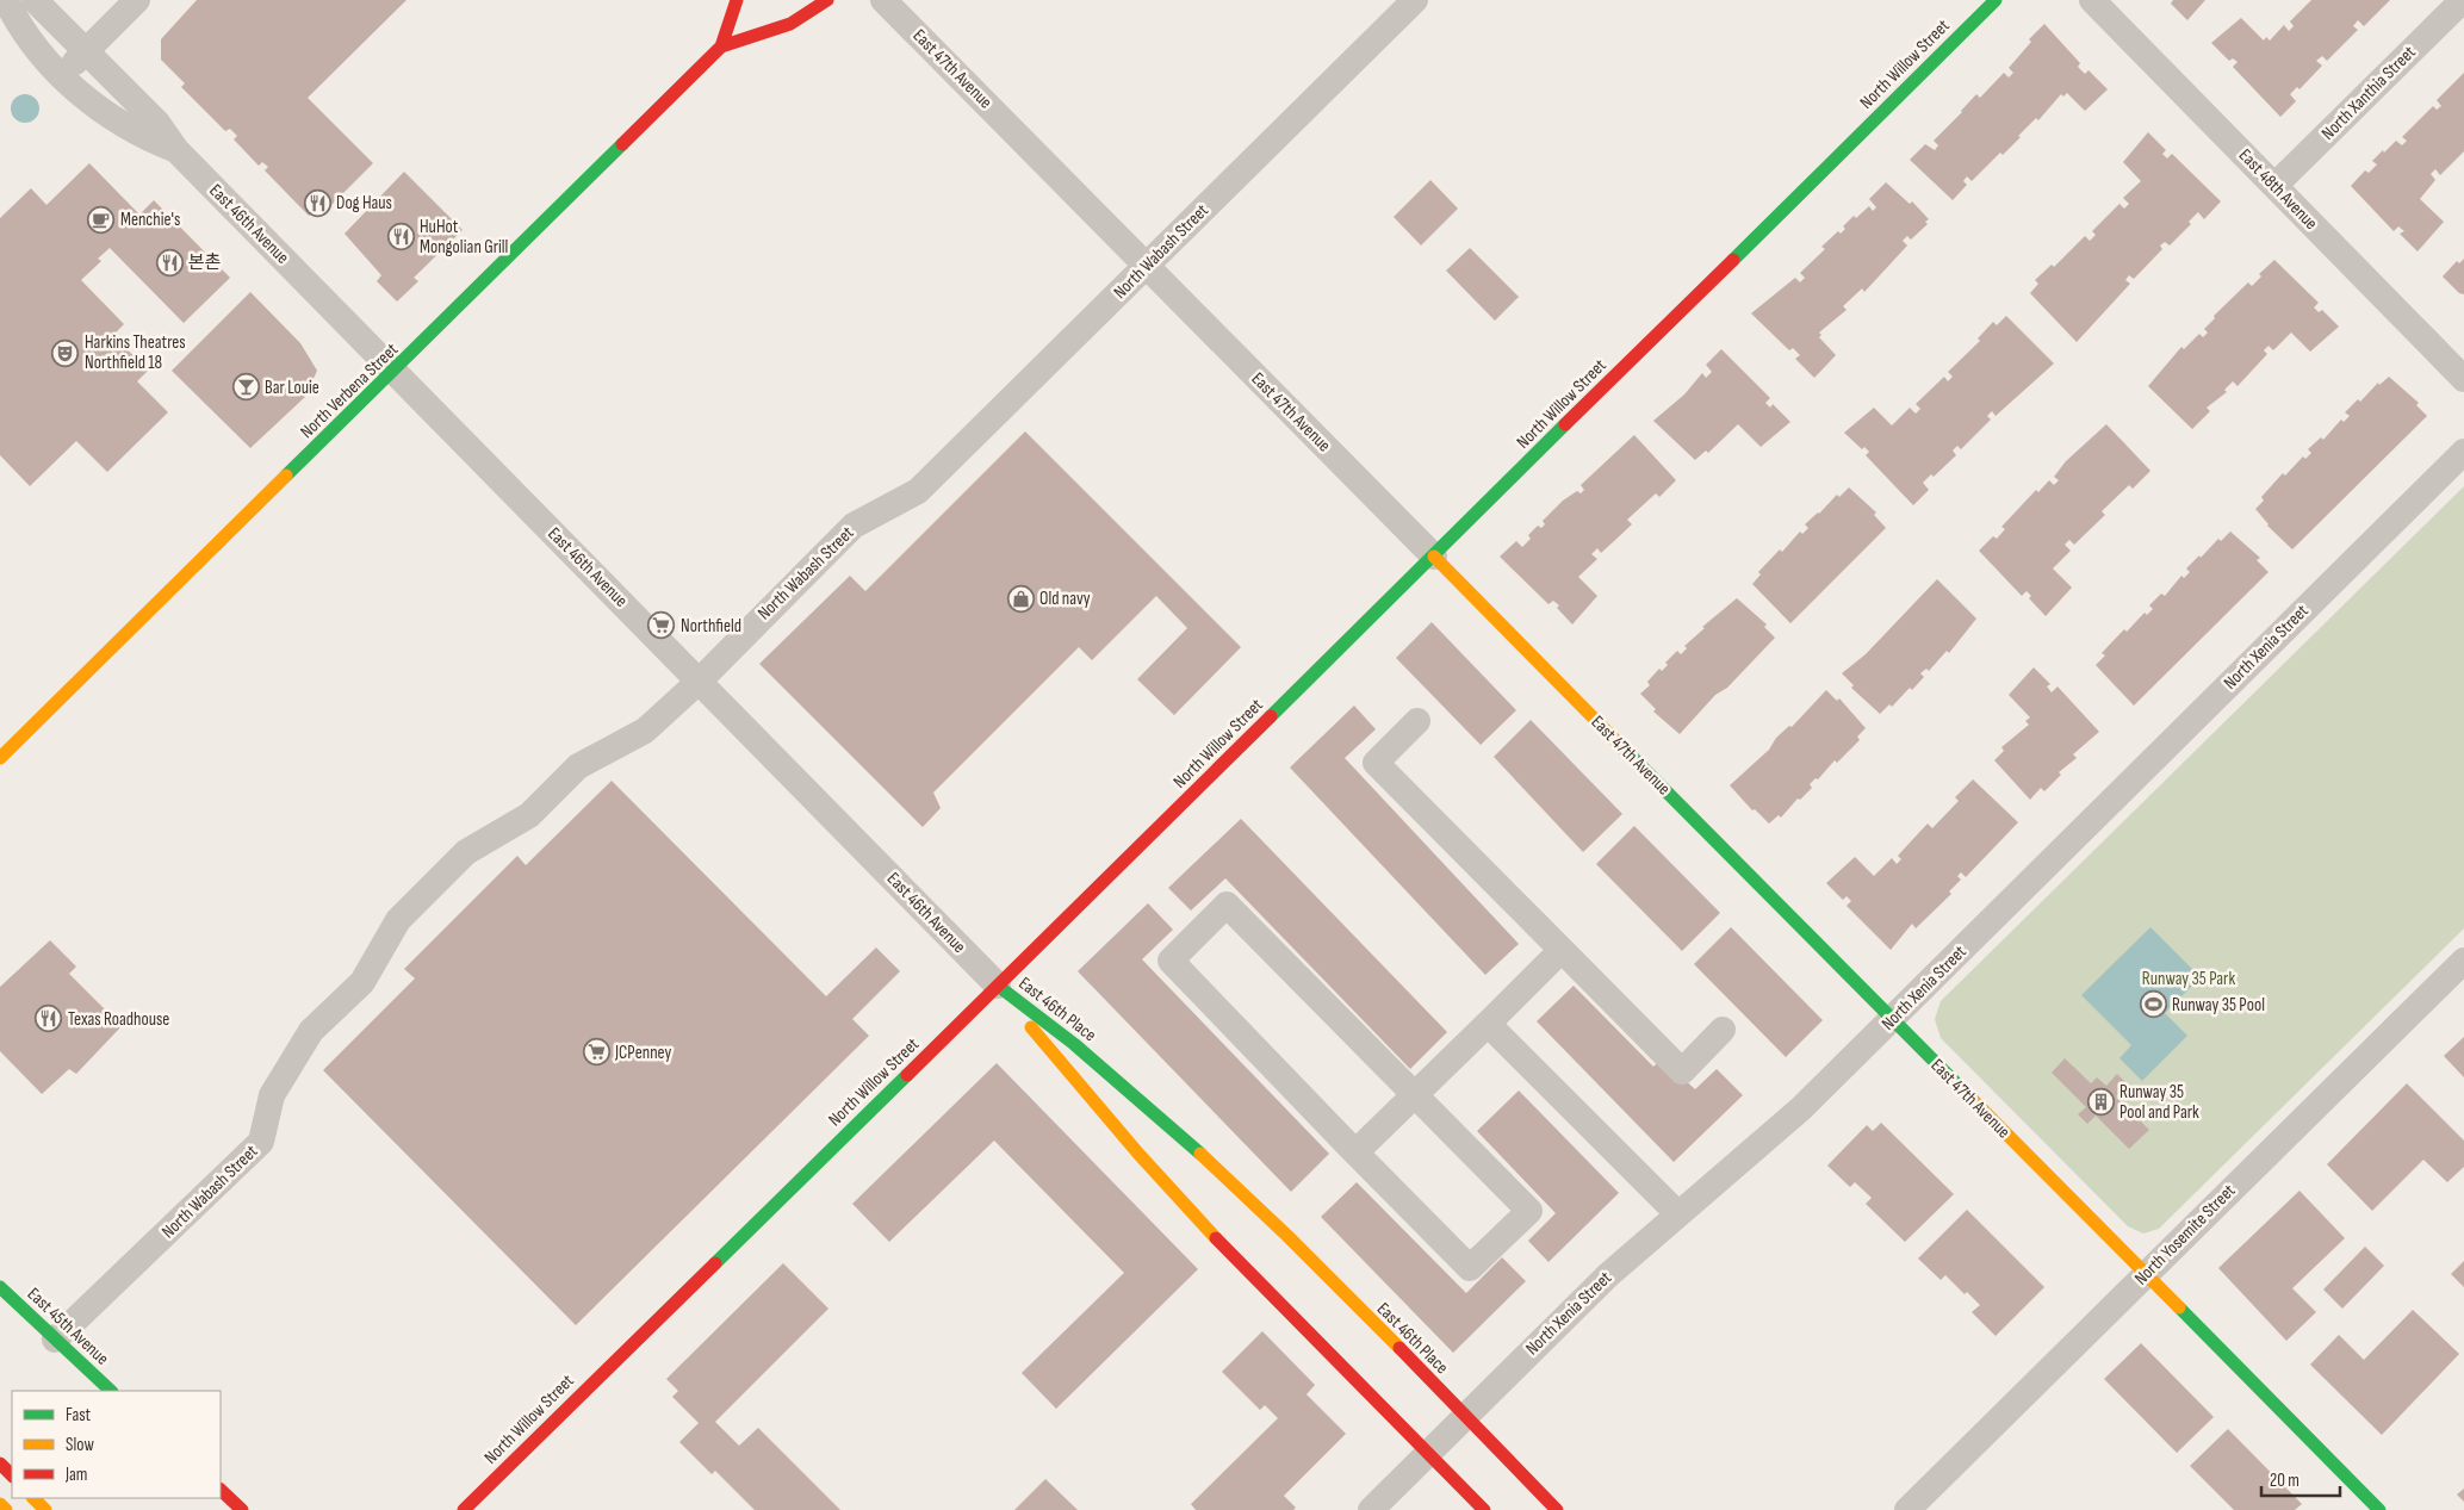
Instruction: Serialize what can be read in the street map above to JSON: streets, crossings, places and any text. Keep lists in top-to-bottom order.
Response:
{
  "streets": {
    "main road": [
      "North Willow Street",
      "East 47th Avenue",
      "North Verbena Street",
      "East 46th Place",
      "East 45th Avenue"
    ],
    "street": [
      "North Xanthia Street",
      "East 48th Avenue",
      "East 46th Avenue",
      "North Wabash Street",
      "North Xenia Street",
      "North Yosemite Street"
    ]
  },
  "crossings": [
    ["North Willow Street", "East 47th Avenue"],
    ["North Willow Street", "East 46th Avenue"],
    ["North Willow Street", "East 46th Place"],
    ["East 47th Avenue", "North Wabash Street"],
    ["East 47th Avenue", "North Xenia Street"],
    ["East 47th Avenue", "North Yosemite Street"],
    ["North Xanthia Street", "East 48th Avenue"],
    ["East 46th Avenue", "North Wabash Street"],
    ["East 46th Avenue", "North Verbena Street"],
    ["East 46th Avenue", "East 46th Place"],
    ["North Wabash Street", "East 45th Avenue"],
    ["North Xenia Street", "East 46th Place"]
  ],
  "parks": ["Runway 35 Park"],
  "places": {
    "restaurant": [
      "Dog Haus",
      "HuHot Mongolian Grill",
      "본촌",
      "Texas Roadhouse"
    ],
    "cafe": ["Menchie's"],
    "theatre": ["Harkins Theatres Northfield 18"],
    "bar": ["Bar Louie"],
    "shop": ["Old navy"],
    "supermarket": ["Northfield", "JCPenney"],
    "sports": ["Runway 35 Pool"],
    "building": ["Runway 35 Pool and Park"]
  },
  "legend": ["Fast", "Slow", "Jam"],
  "scale_bar": "20 m"
}
